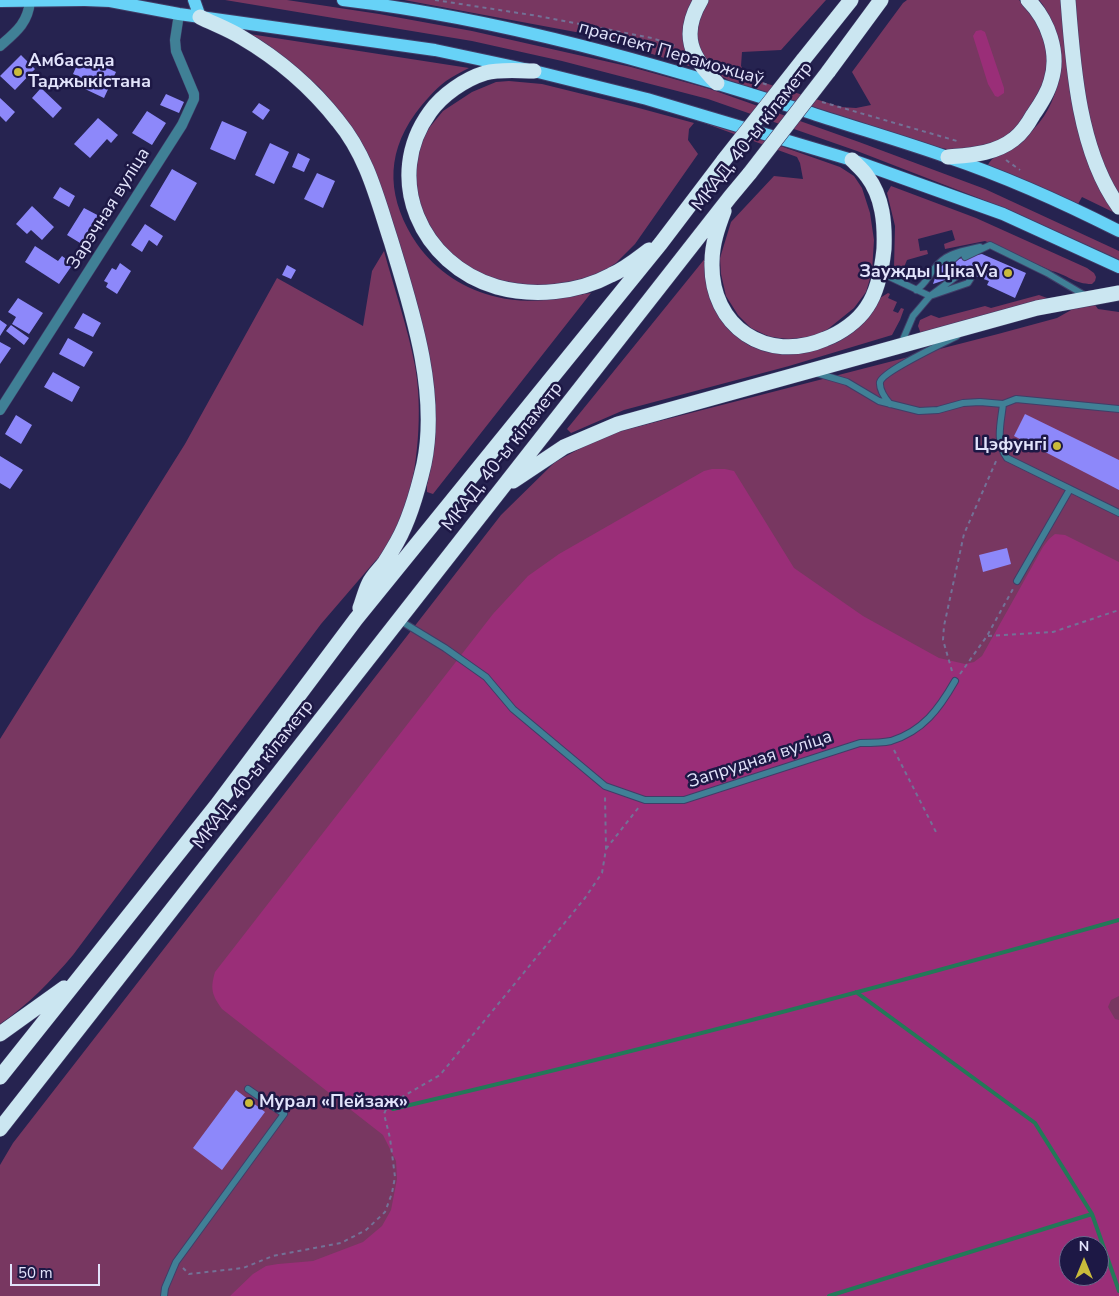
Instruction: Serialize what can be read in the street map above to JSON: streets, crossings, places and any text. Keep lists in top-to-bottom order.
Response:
{
  "streets": {
    "highway": ["МКАД, 40-ы кіламетр"],
    "main road": ["праспект Пераможцаў"],
    "street": ["Зарэчная вуліца"],
    "lane": ["Запрудная вуліца"]
  },
  "crossings": [
    ["МКАД, 40-ы кіламетр", "Запрудная вуліца"]
  ],
  "places": [
    "Амбасада Таджыкістана",
    "Заужды ЦікаVа",
    "Цэфунгі",
    "Мурал «Пейзаж»"
  ],
  "scale_bar": "50 m",
  "north": "top"
}
